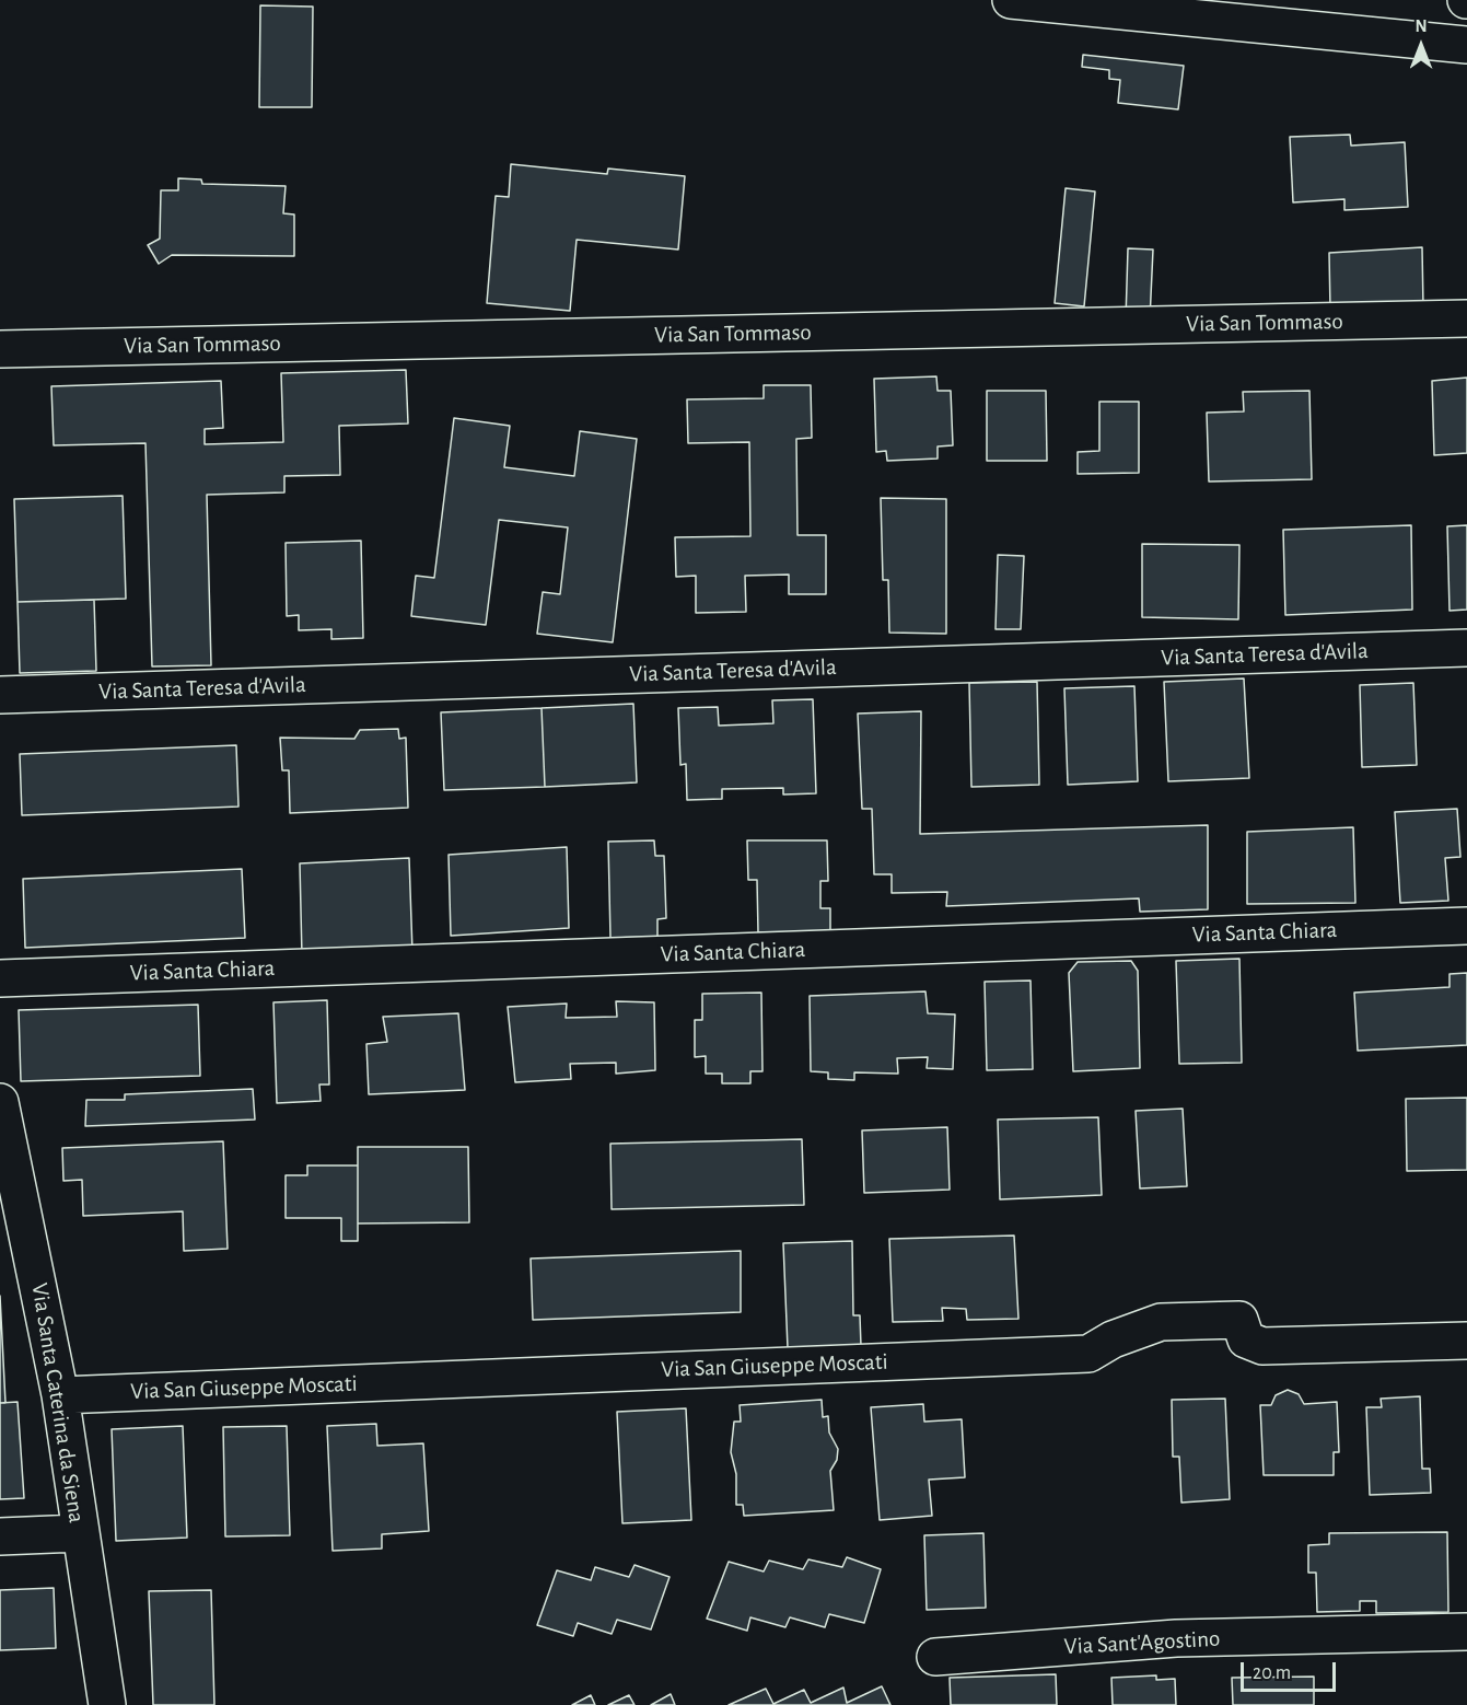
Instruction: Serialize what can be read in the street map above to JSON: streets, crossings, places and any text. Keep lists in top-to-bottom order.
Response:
{
  "streets": {
    "main road": [
      "Via San Tommaso",
      "Via Santa Teresa d'Avila",
      "Via Santa Chiara",
      "Via San Giuseppe Moscati",
      "Via Santa Caterina da Siena",
      "Via Sant'Agostino"
    ]
  },
  "crossings": [
    ["Via San Giuseppe Moscati", "Via Santa Caterina da Siena"]
  ],
  "scale_bar": "20 m",
  "north": "top"
}
